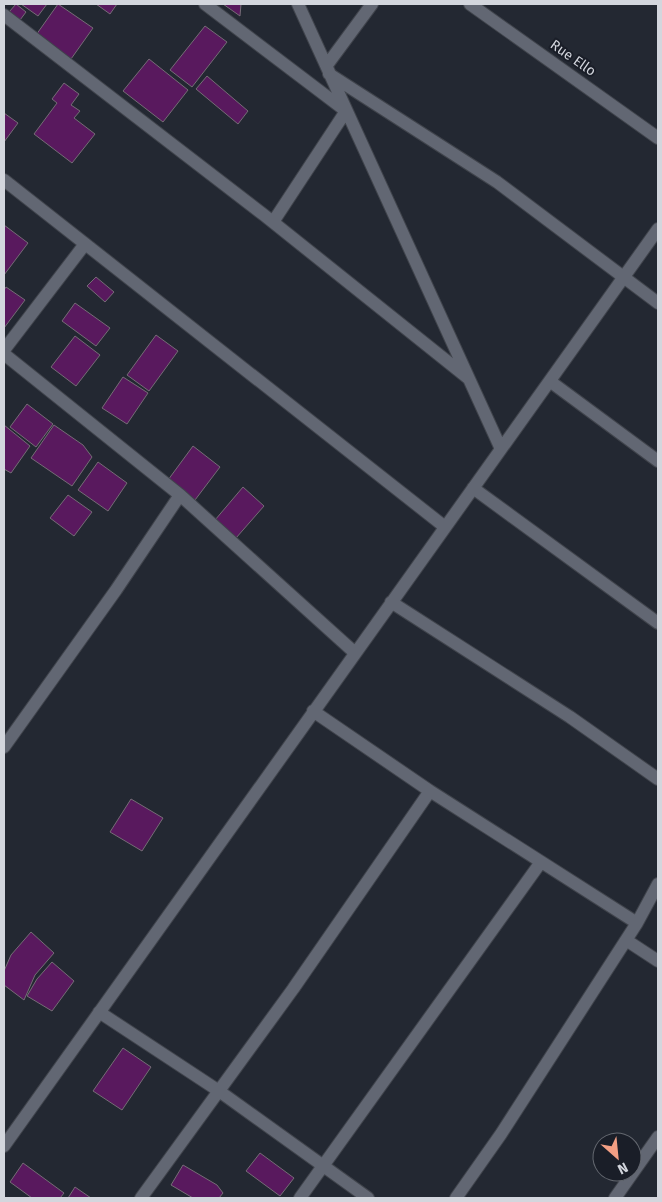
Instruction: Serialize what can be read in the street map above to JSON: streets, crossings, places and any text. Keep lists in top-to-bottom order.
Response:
{
  "streets": {
    "street": ["Rue Ello"]
  },
  "north": "bottom right"
}
